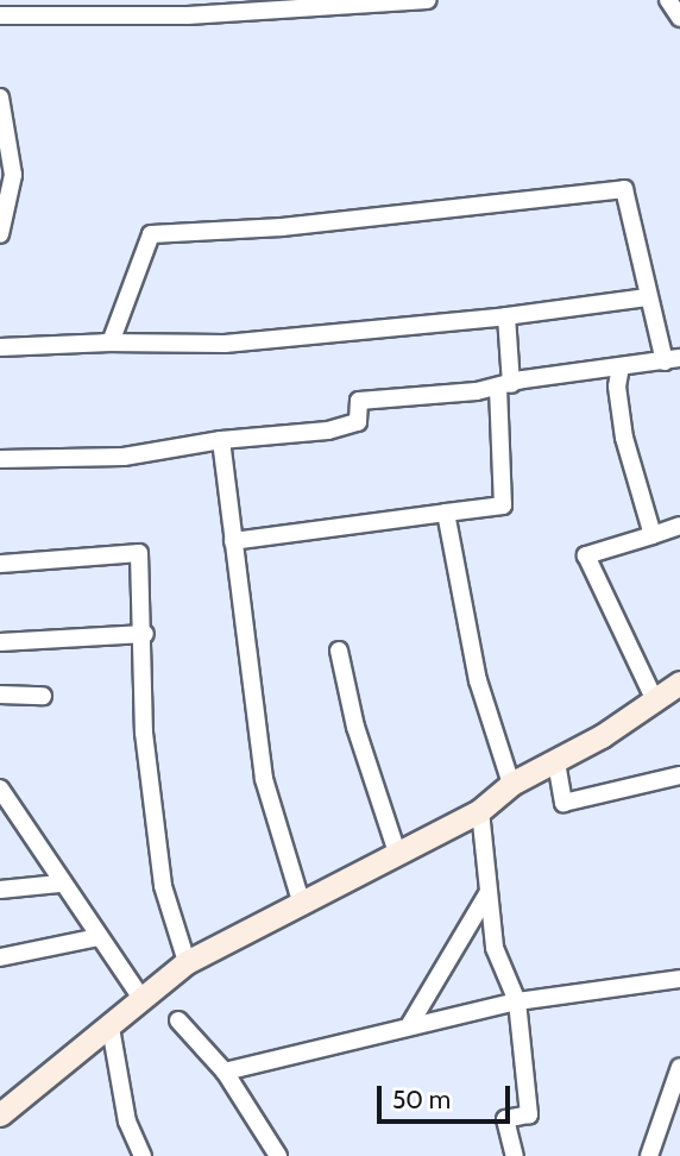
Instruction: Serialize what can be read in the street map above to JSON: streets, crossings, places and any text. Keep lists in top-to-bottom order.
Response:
{
  "scale_bar": "50 m"
}
